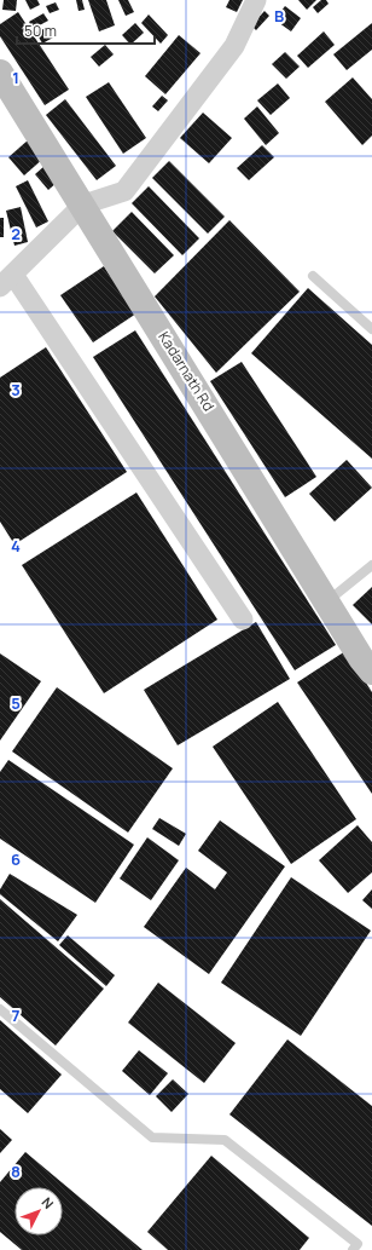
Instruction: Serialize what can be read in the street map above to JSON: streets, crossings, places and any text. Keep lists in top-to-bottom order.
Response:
{
  "streets": {
    "main road": ["Kadarnath Rd"]
  },
  "scale_bar": "50 m",
  "north": "top right",
  "grid": {
    "columns": ["B"],
    "rows": [
      "1",
      "2",
      "3",
      "4",
      "5",
      "6",
      "7",
      "8"
    ]
  }
}
